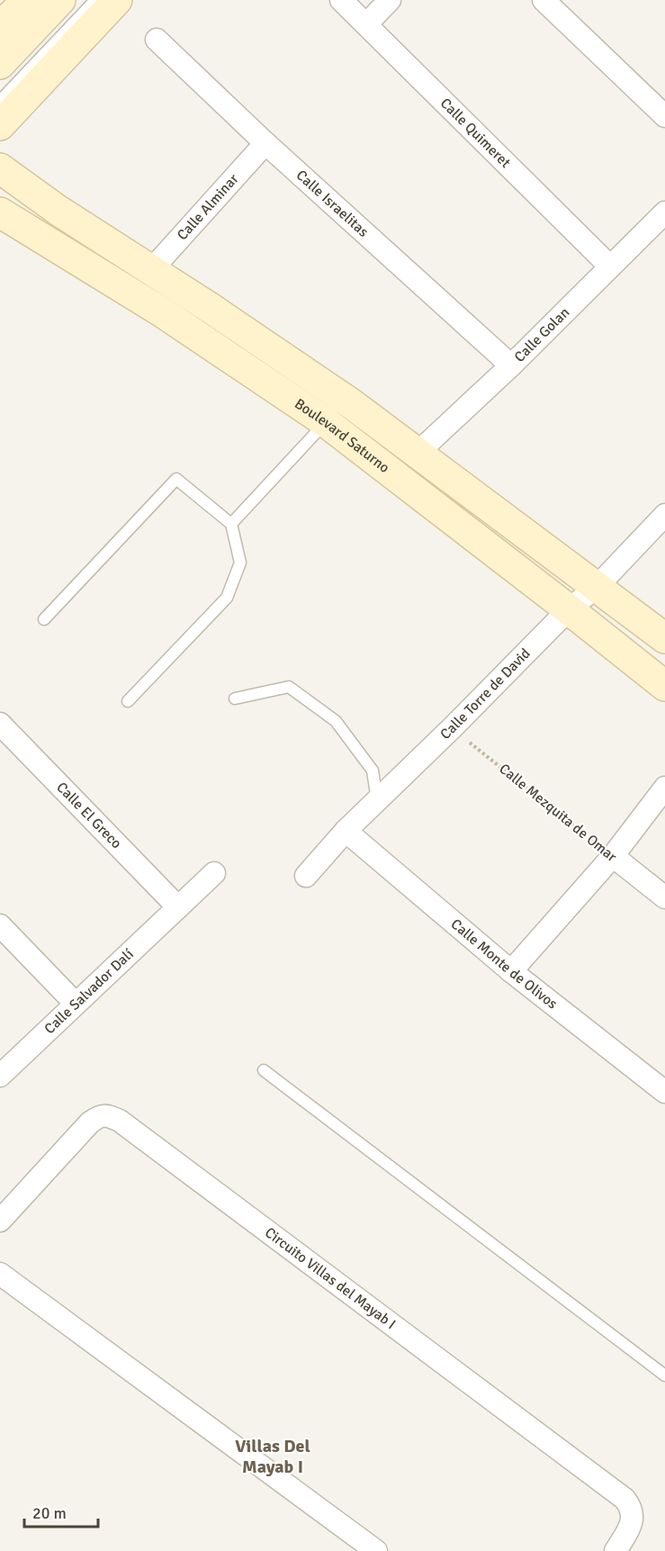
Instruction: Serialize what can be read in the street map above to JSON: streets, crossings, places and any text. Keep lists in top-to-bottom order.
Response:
{
  "streets": {
    "street": [
      "Calle Quimeret",
      "Calle Israelitas",
      "Calle Alminar",
      "Calle Golan",
      "Boulevard Saturno",
      "Calle Torre de David",
      "Calle Mezquita de Omar",
      "Calle El Greco",
      "Calle Monte de Olivos",
      "Calle Salvador Dalí",
      "Circuito Villas del Mayab I"
    ]
  },
  "crossings": [
    ["Calle Quimeret", "Calle Golan"],
    ["Calle Israelitas", "Calle Alminar"],
    ["Calle Israelitas", "Calle Golan"],
    ["Calle Alminar", "Boulevard Saturno"],
    ["Calle Golan", "Boulevard Saturno"],
    ["Boulevard Saturno", "Calle Torre de David"],
    ["Calle Torre de David", "Calle Mezquita de Omar"],
    ["Calle Torre de David", "Calle Monte de Olivos"],
    ["Calle El Greco", "Calle Salvador Dalí"]
  ],
  "districts": ["Villas Del Mayab I"],
  "scale_bar": "20 m"
}
